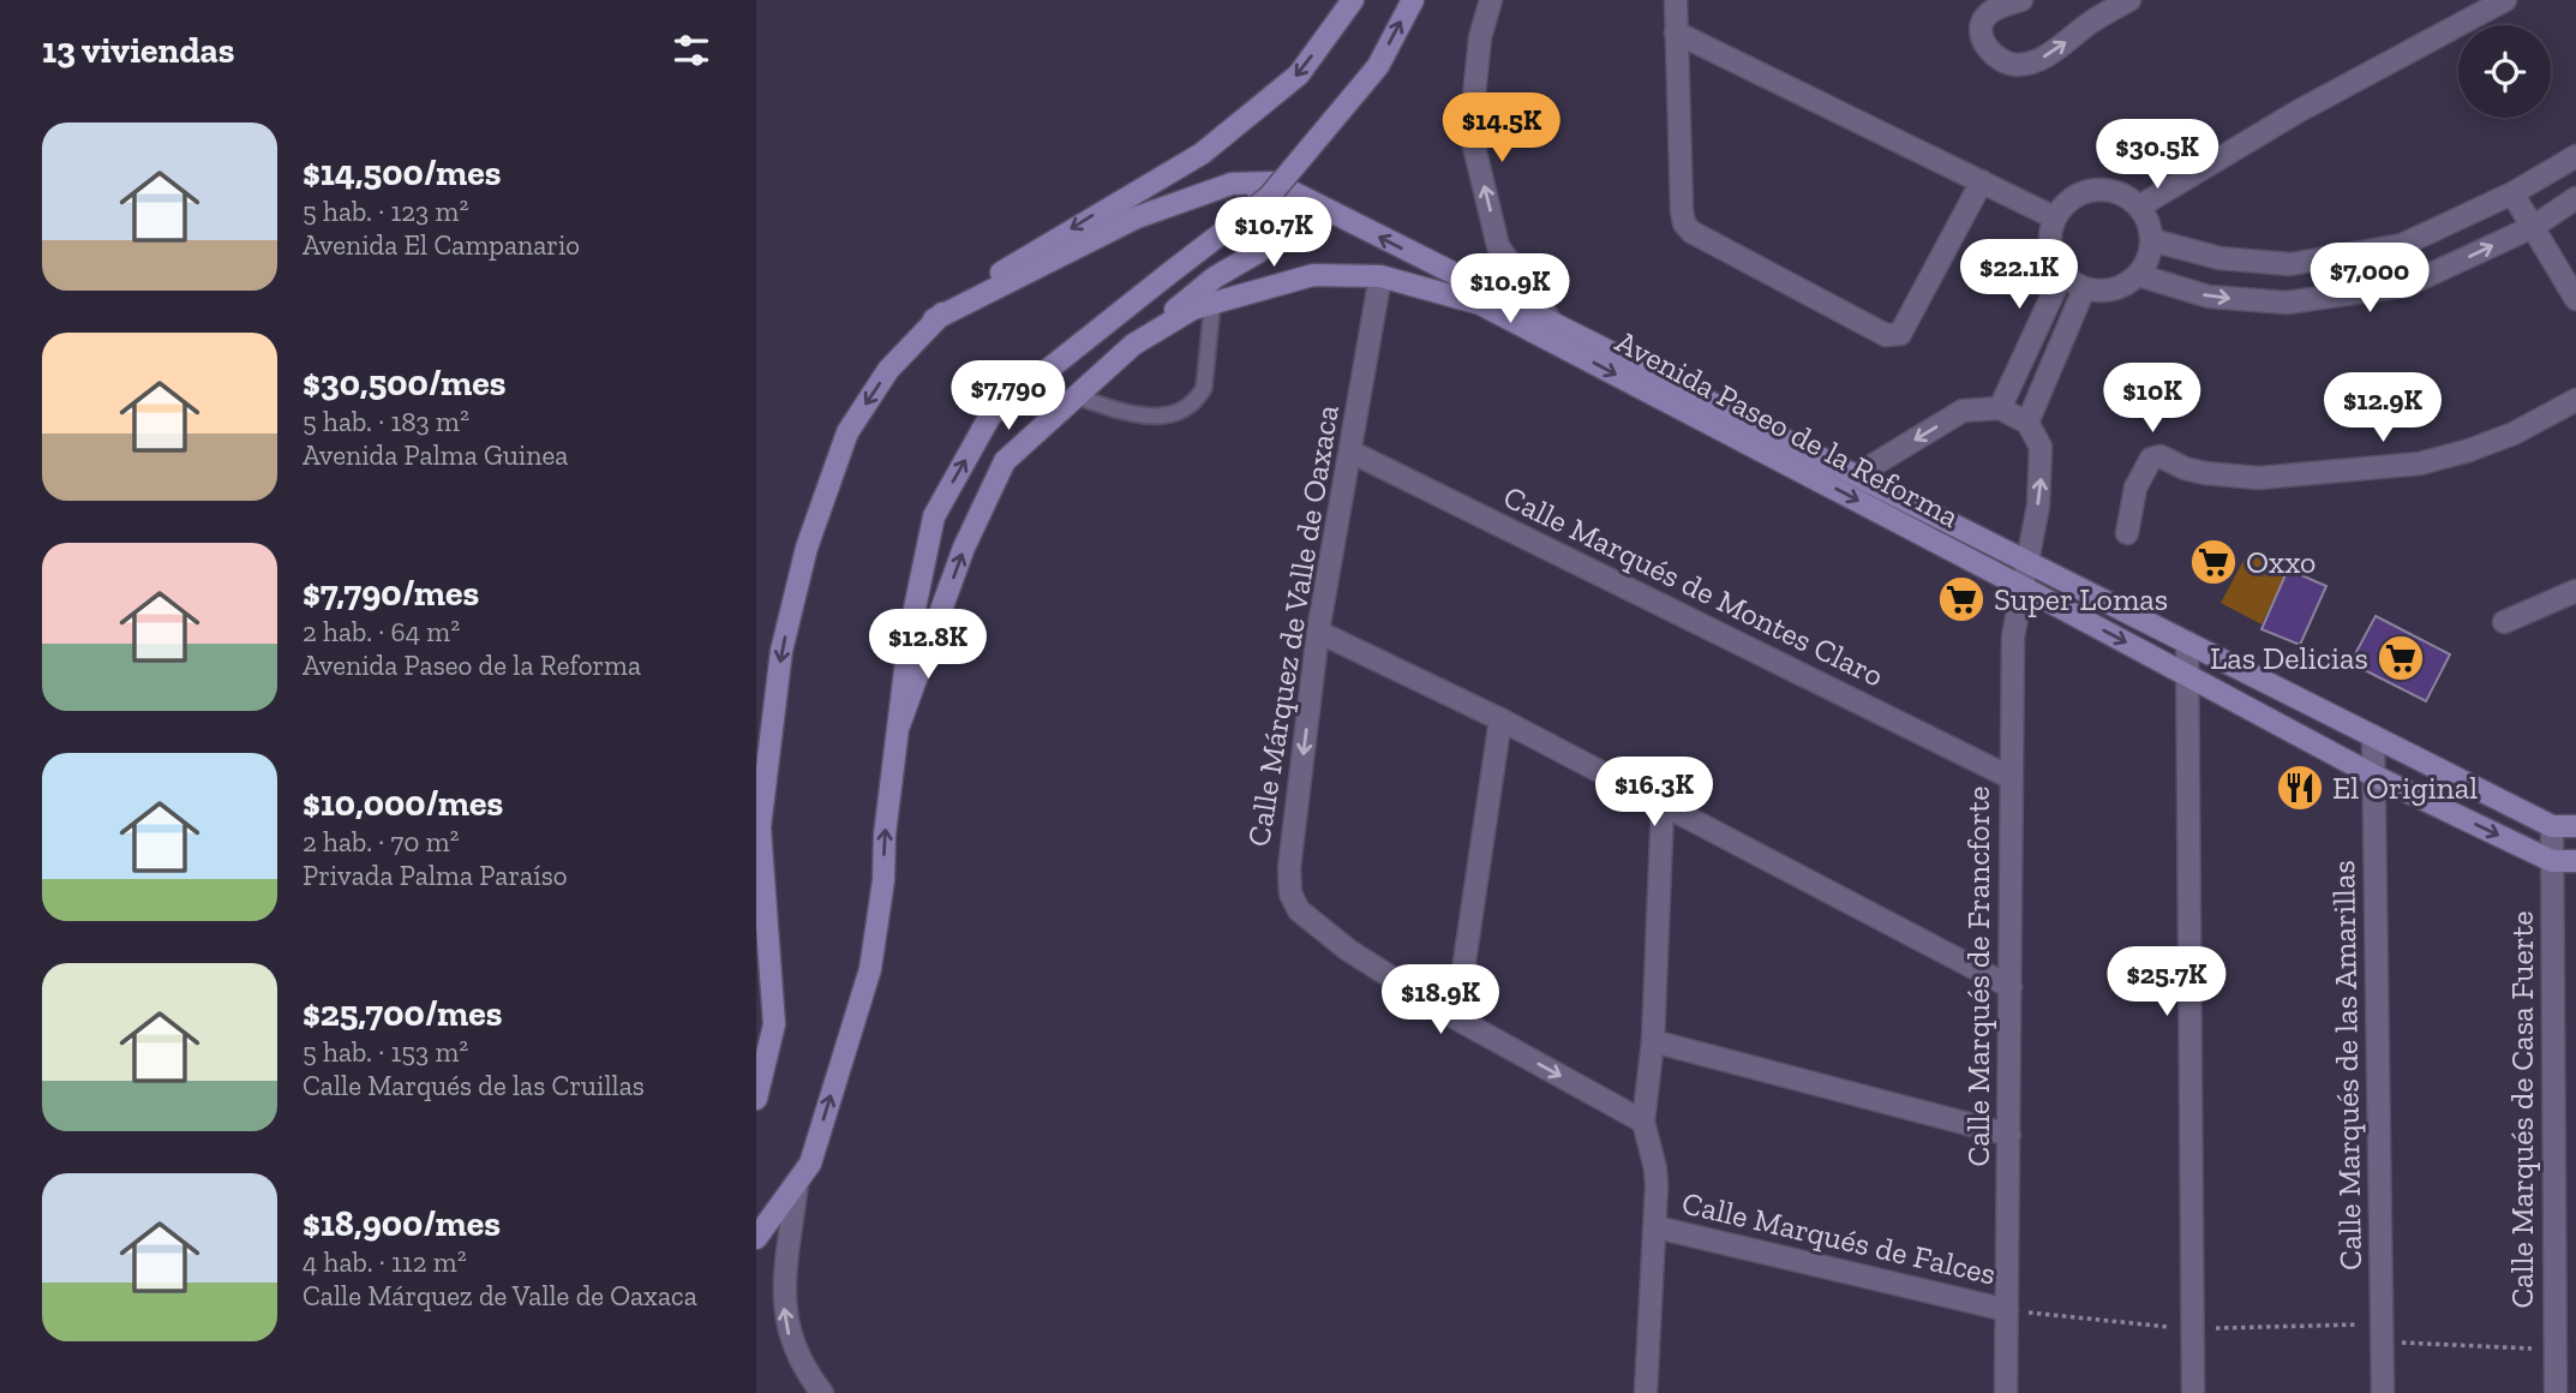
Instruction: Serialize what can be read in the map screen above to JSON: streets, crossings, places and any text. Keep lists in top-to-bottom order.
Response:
{
  "streets": {
    "street": [
      "Avenida Paseo de la Reforma",
      "Calle Marqués de Montes Claro",
      "Calle Márquez de Valle de Oaxaca",
      "Calle Marqués de Francforte",
      "Calle Marqués de las Amarillas",
      "Calle Marqués de Casa Fuerte",
      "Calle Marqués de Falces"
    ]
  },
  "crossings": [
    ["Avenida Paseo de la Reforma", "Calle Márquez de Valle de Oaxaca"],
    ["Avenida Paseo de la Reforma", "Calle Marqués de Francforte"],
    ["Avenida Paseo de la Reforma", "Calle Marqués de las Amarillas"],
    ["Avenida Paseo de la Reforma", "Calle Marqués de Casa Fuerte"],
    ["Calle Marqués de Montes Claro", "Calle Márquez de Valle de Oaxaca"],
    ["Calle Marqués de Montes Claro", "Calle Marqués de Francforte"],
    ["Calle Marqués de Francforte", "Calle Marqués de Falces"]
  ],
  "one_way": ["Calle Márquez de Valle de Oaxaca"],
  "places": {
    "supermarket": ["Oxxo", "Super Lomas", "Las Delicias"],
    "restaurant": ["El Original"]
  },
  "page": {
    "heading": "13 viviendas",
    "price": [
      "$14.5K",
      "$30.5K",
      "$10.7K",
      "$22.1K",
      "$7,000",
      "$10.9K",
      "$7,790",
      "$10K",
      "$12.9K",
      "$12.8K",
      "$16.3K",
      "$25.7K",
      "$18.9K"
    ],
    "list": [
      {
        "name": "$14,500/mes",
        "note": "5 hab. · 123 m² · Avenida El Campanario"
      },
      {
        "name": "$30,500/mes",
        "note": "5 hab. · 183 m² · Avenida Palma Guinea"
      },
      {
        "name": "$7,790/mes",
        "note": "2 hab. · 64 m² · Avenida Paseo de la Reforma"
      },
      {
        "name": "$10,000/mes",
        "note": "2 hab. · 70 m² · Privada Palma Paraíso"
      },
      {
        "name": "$25,700/mes",
        "note": "5 hab. · 153 m² · Calle Marqués de las Cruillas"
      },
      {
        "name": "$18,900/mes",
        "note": "4 hab. · 112 m² · Calle Márquez de Valle de Oaxaca"
      }
    ]
  }
}
